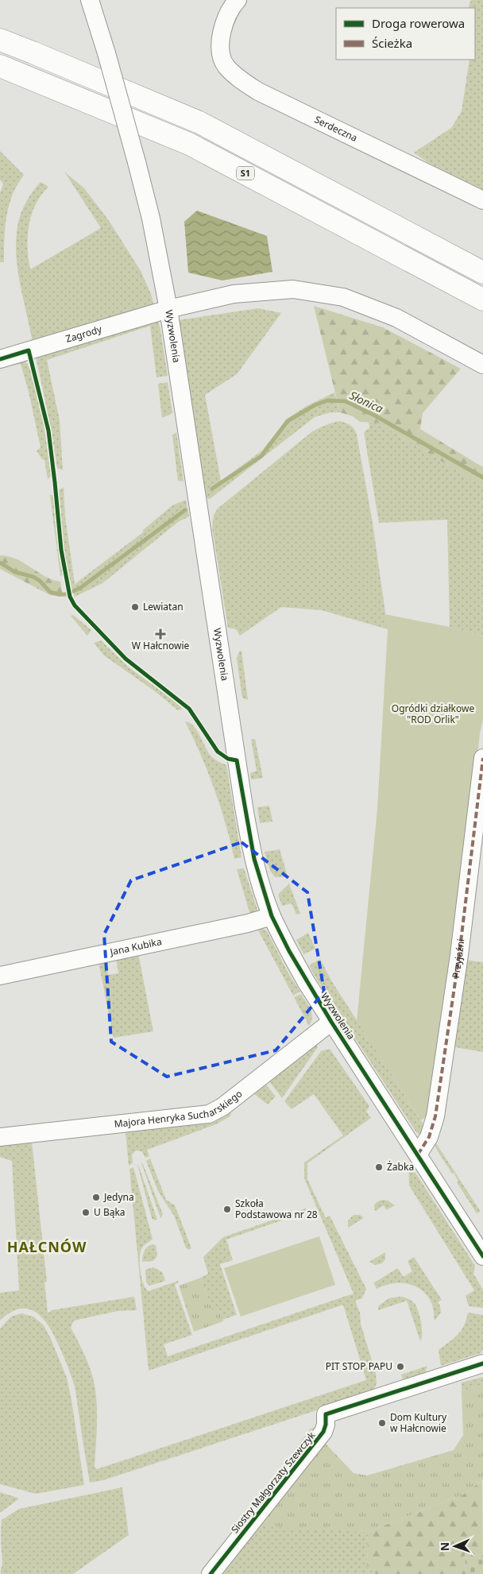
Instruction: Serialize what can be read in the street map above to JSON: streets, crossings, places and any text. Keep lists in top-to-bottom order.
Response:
{
  "streets": {
    "highway": ["S1"],
    "street": [
      "Serdeczna",
      "Zagrody",
      "Wyzwolenia",
      "Jana Kubika",
      "Przyjaźni",
      "Majora Henryka Sucharskiego",
      "Siostry Małgorzaty Szewczyk"
    ]
  },
  "crossings": [
    ["Zagrody", "Wyzwolenia"],
    ["Wyzwolenia", "Jana Kubika"],
    ["Wyzwolenia", "Przyjaźni"],
    ["Wyzwolenia", "Majora Henryka Sucharskiego"]
  ],
  "districts": ["HAŁCNÓW"],
  "water": ["Słonica"],
  "parks": ["Ogródki działkowe \"ROD Orlik\""],
  "places": {
    "other": [
      "Lewiatan",
      "Żabka",
      "Jedyna",
      "Szkoła Podstawowa nr 28",
      "U Bąka",
      "PIT STOP PAPU",
      "Dom Kultury w Hałcnowie"
    ],
    "health": ["W Hałcnowie"]
  },
  "legend": ["Droga rowerowa", "Ścieżka"],
  "north": "left"
}
